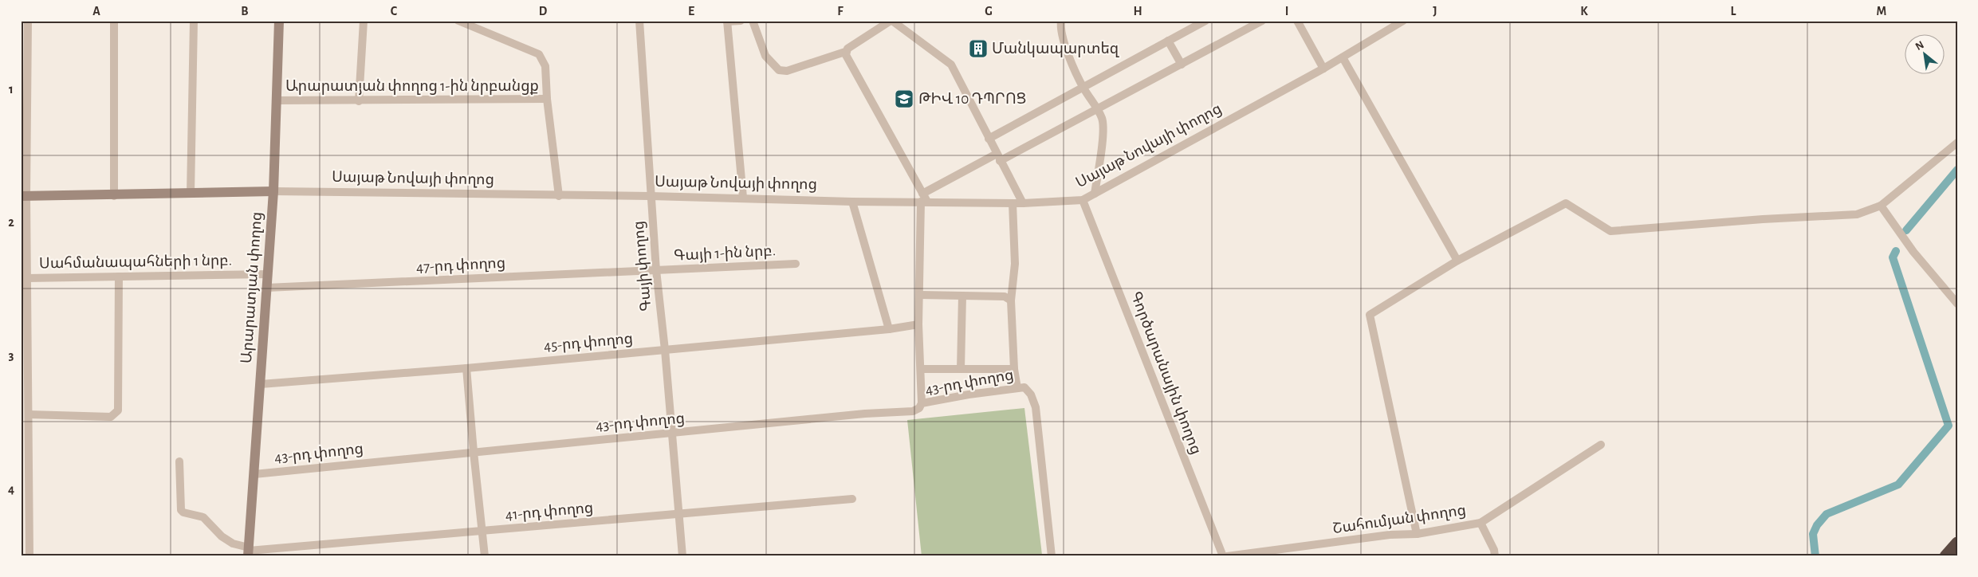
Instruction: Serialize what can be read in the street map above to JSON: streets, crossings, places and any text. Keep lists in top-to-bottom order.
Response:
{
  "streets": {
    "main road": ["Սայաթ Նովայի փողոց", "Արարատյան փողոց"],
    "street": [
      "Արարատյան փողոց 1-ին նրբանցք",
      "Գայի 1-ին նրբ․",
      "Սահմանապահների 1 նրբ.",
      "47-րդ փողոց",
      "Գայի փողոց",
      "45-րդ փողոց",
      "Գործարանային փողոց",
      "43-րդ փողոց",
      "41-րդ փողոց",
      "Շահումյան փողոց"
    ]
  },
  "crossings": [
    ["Արարատյան փողոց 1-ին նրբանցք", "Արարատյան փողոց"],
    ["Սայաթ Նովայի փողոց", "Գայի փողոց"],
    ["Սայաթ Նովայի փողոց", "Արարատյան փողոց"],
    ["Սայաթ Նովայի փողոց", "Գործարանային փողոց"],
    ["Գայի 1-ին նրբ․", "47-րդ փողոց"],
    ["Գայի 1-ին նրբ․", "Գայի փողոց"],
    ["Սահմանապահների 1 նրբ.", "Արարատյան փողոց"],
    ["47-րդ փողոց", "Գայի փողոց"],
    ["47-րդ փողոց", "Արարատյան փողոց"],
    ["Գայի փողոց", "45-րդ փողոց"],
    ["Գայի փողոց", "43-րդ փողոց"],
    ["Գայի փողոց", "41-րդ փողոց"],
    ["Արարատյան փողոց", "45-րդ փողոց"],
    ["Արարատյան փողոց", "43-րդ փողոց"],
    ["Արարատյան փողոց", "41-րդ փողոց"]
  ],
  "places": {
    "building": ["Մանկապարտեզ"],
    "school or university": ["ԹԻՎ 10 ԴՊՐՈՑ"]
  },
  "north": "top left",
  "grid": {
    "columns": [
      "A",
      "B",
      "C",
      "D",
      "E",
      "F",
      "G",
      "H",
      "I",
      "J",
      "K",
      "L",
      "M"
    ],
    "rows": [
      "1",
      "2",
      "3",
      "4"
    ]
  }
}
